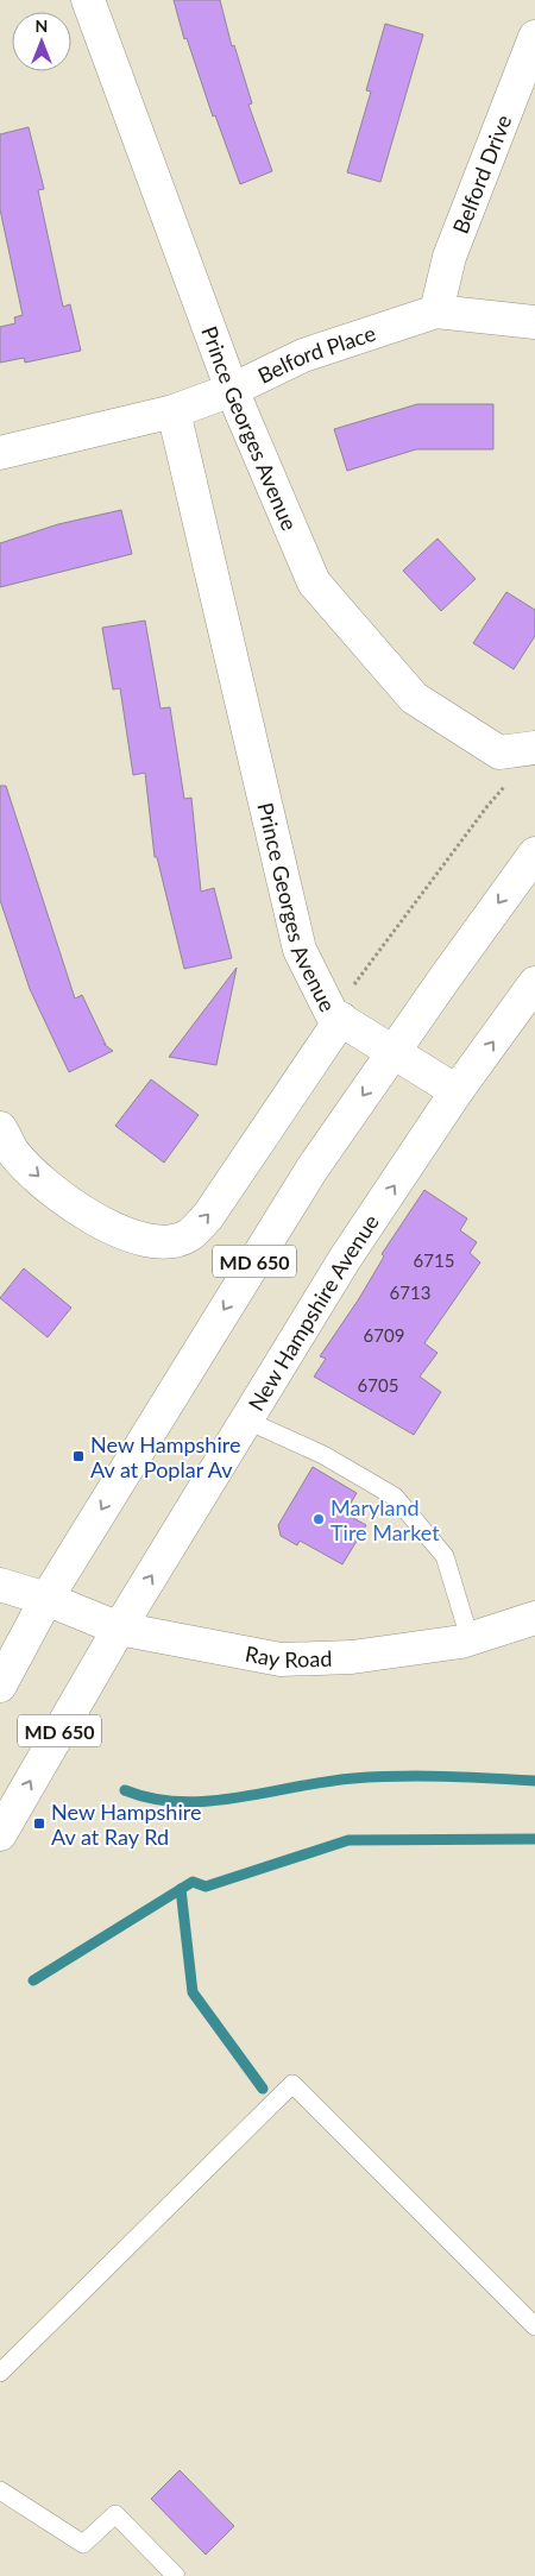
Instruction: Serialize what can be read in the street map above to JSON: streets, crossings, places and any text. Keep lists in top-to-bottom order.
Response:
{
  "streets": {
    "street": [
      "Belford Drive",
      "Belford Place",
      "Prince Georges Avenue",
      "MD 650",
      "New Hampshire Avenue",
      "Ray Road"
    ]
  },
  "crossings": [
    ["Belford Drive", "Belford Place"],
    ["Belford Place", "Prince Georges Avenue"],
    ["Prince Georges Avenue", "MD 650"],
    ["Prince Georges Avenue", "New Hampshire Avenue"],
    ["MD 650", "Ray Road"],
    ["New Hampshire Avenue", "Ray Road"]
  ],
  "places": {
    "transit": ["New Hampshire Av at Poplar Av", "New Hampshire Av at Ray Rd"],
    "other": ["Maryland Tire Market"]
  },
  "house_numbers": [
    "6715",
    "6713",
    "6709",
    "6705"
  ],
  "north": "top"
}
